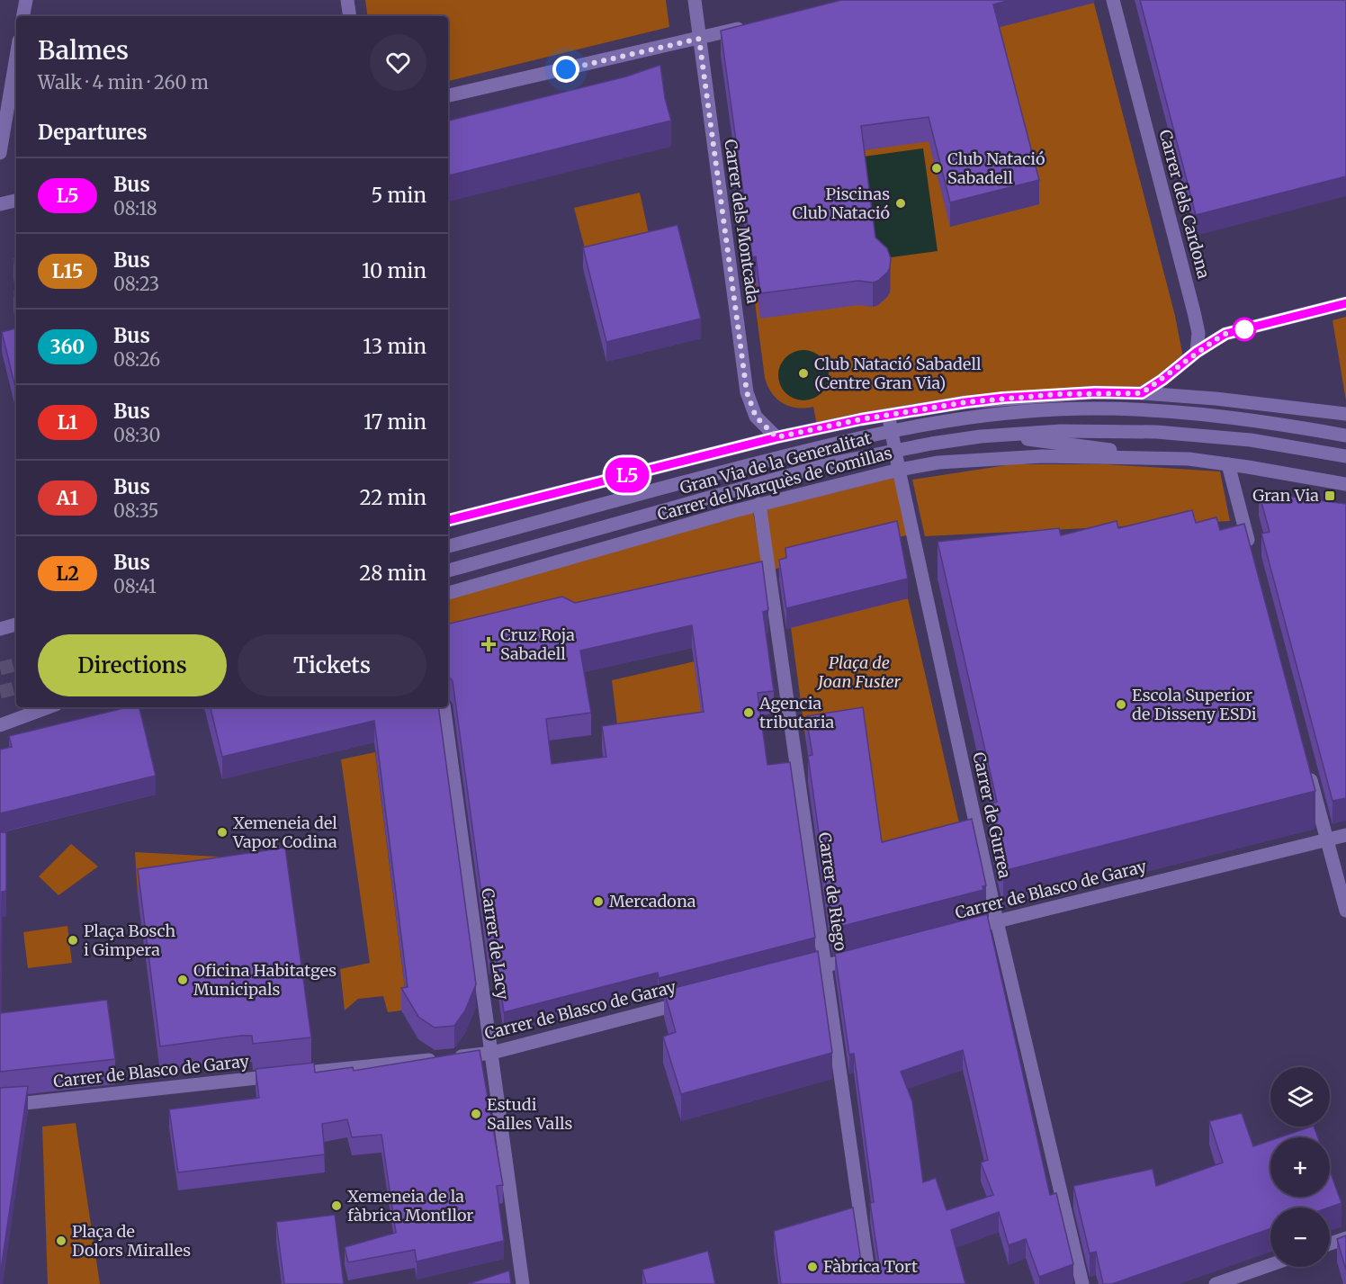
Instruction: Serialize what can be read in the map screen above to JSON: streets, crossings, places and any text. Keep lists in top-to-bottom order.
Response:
{
  "streets": {
    "street": [
      "Carrer dels Cardona",
      "Carrer dels Montcada",
      "Gran Via de la Generalitat",
      "Carrer del Marquès de Comillas",
      "Carrer de Gurrea",
      "Carrer de Blasco de Garay",
      "Carrer de Riego",
      "Carrer de Lacy"
    ]
  },
  "crossings": [
    ["Gran Via de la Generalitat", "Carrer de Gurrea"],
    ["Carrer del Marquès de Comillas", "Carrer de Gurrea"],
    ["Carrer del Marquès de Comillas", "Carrer de Riego"],
    ["Carrer de Gurrea", "Carrer de Blasco de Garay"],
    ["Carrer de Blasco de Garay", "Carrer de Lacy"]
  ],
  "parks": ["Plaça de Joan Fuster"],
  "places": {
    "other": [
      "Club Natació Sabadell",
      "Piscinas Club Natació",
      "Club Natació Sabadell (Centre Gran Via)",
      "Escola Superior de Disseny ESDi",
      "Agencia tributaria",
      "Xemeneia del Vapor Codina",
      "Mercadona",
      "Plaça Bosch i Gimpera",
      "Oficina Habitatges Municipals",
      "Estudi Salles Valls",
      "Xemeneia de la fàbrica Montllor",
      "Plaça de Dolors Miralles",
      "Fàbrica Tort"
    ],
    "transit": ["Gran Via"],
    "health": ["Cruz Roja Sabadell"]
  },
  "lines": ["bus line L5"],
  "page": {
    "on_map": "L5",
    "heading": [
      ["Balmes", "Walk · 4 min · 260 m"],
      "Departures"
    ],
    "list": [
      {
        "mark": "L5",
        "name": "Bus",
        "note": "08:18",
        "value": "5 min"
      },
      {
        "mark": "L15",
        "name": "Bus",
        "note": "08:23",
        "value": "10 min"
      },
      {
        "mark": "360",
        "name": "Bus",
        "note": "08:26",
        "value": "13 min"
      },
      {
        "mark": "L1",
        "name": "Bus",
        "note": "08:30",
        "value": "17 min"
      },
      {
        "mark": "A1",
        "name": "Bus",
        "note": "08:35",
        "value": "22 min"
      },
      {
        "mark": "L2",
        "name": "Bus",
        "note": "08:41",
        "value": "28 min"
      }
    ],
    "buttons": ["Directions", "Tickets"],
    "map_buttons": ["+", "−"]
  }
}
